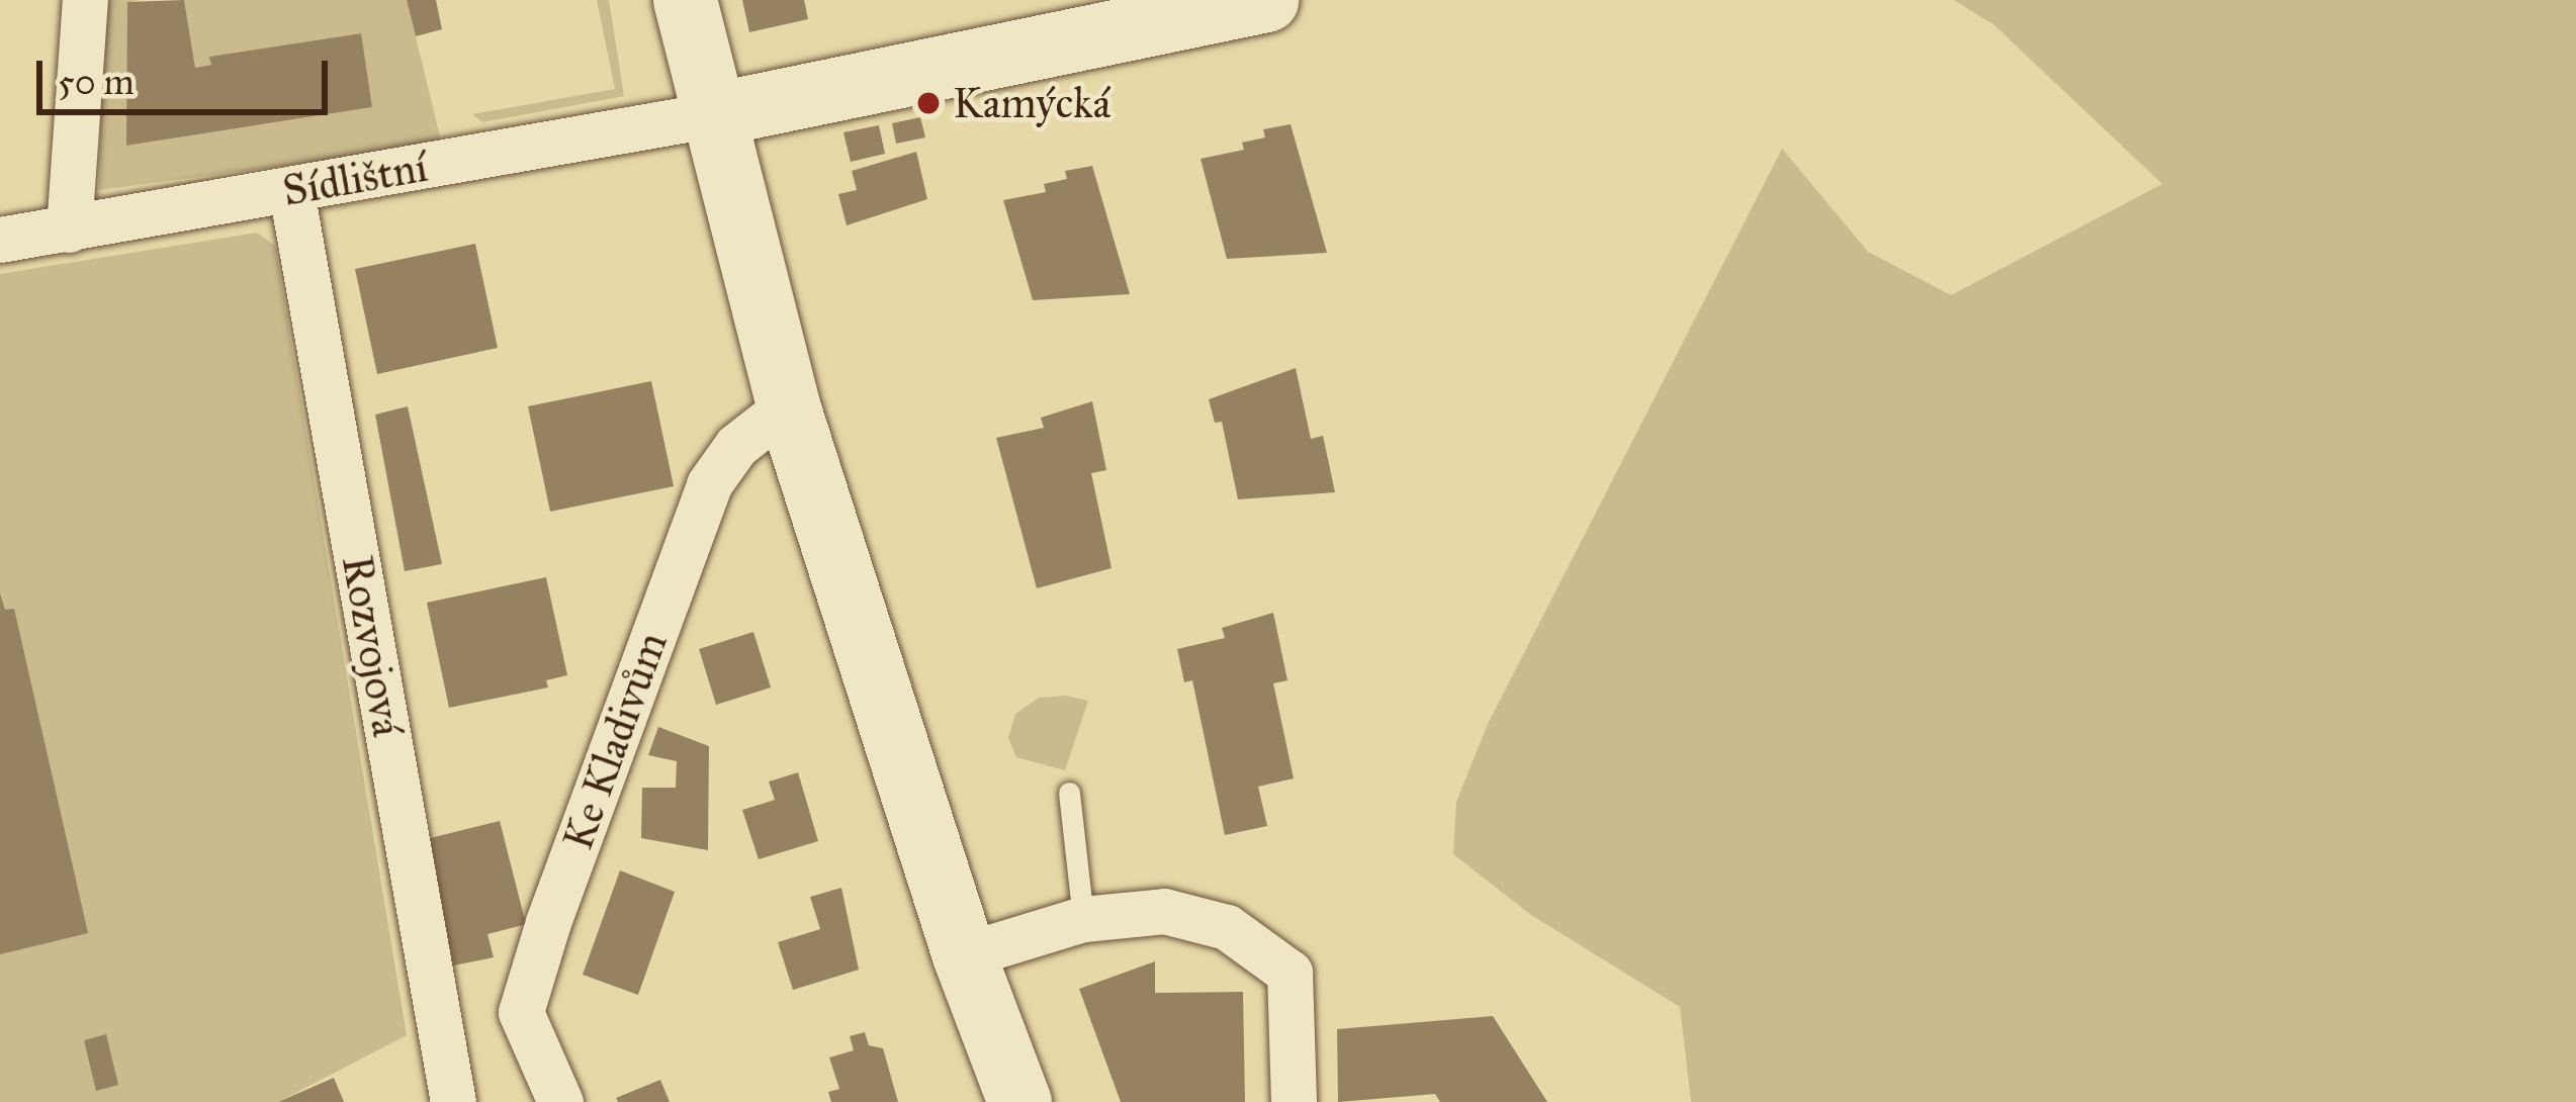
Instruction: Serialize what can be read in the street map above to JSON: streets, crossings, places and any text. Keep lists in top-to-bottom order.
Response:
{
  "streets": {
    "street": ["Sídlištní", "Rozvojová", "Ke Kladivům"]
  },
  "crossings": [
    ["Sídlištní", "Rozvojová"]
  ],
  "places": ["Kamýcká"],
  "scale_bar": "50 m"
}
